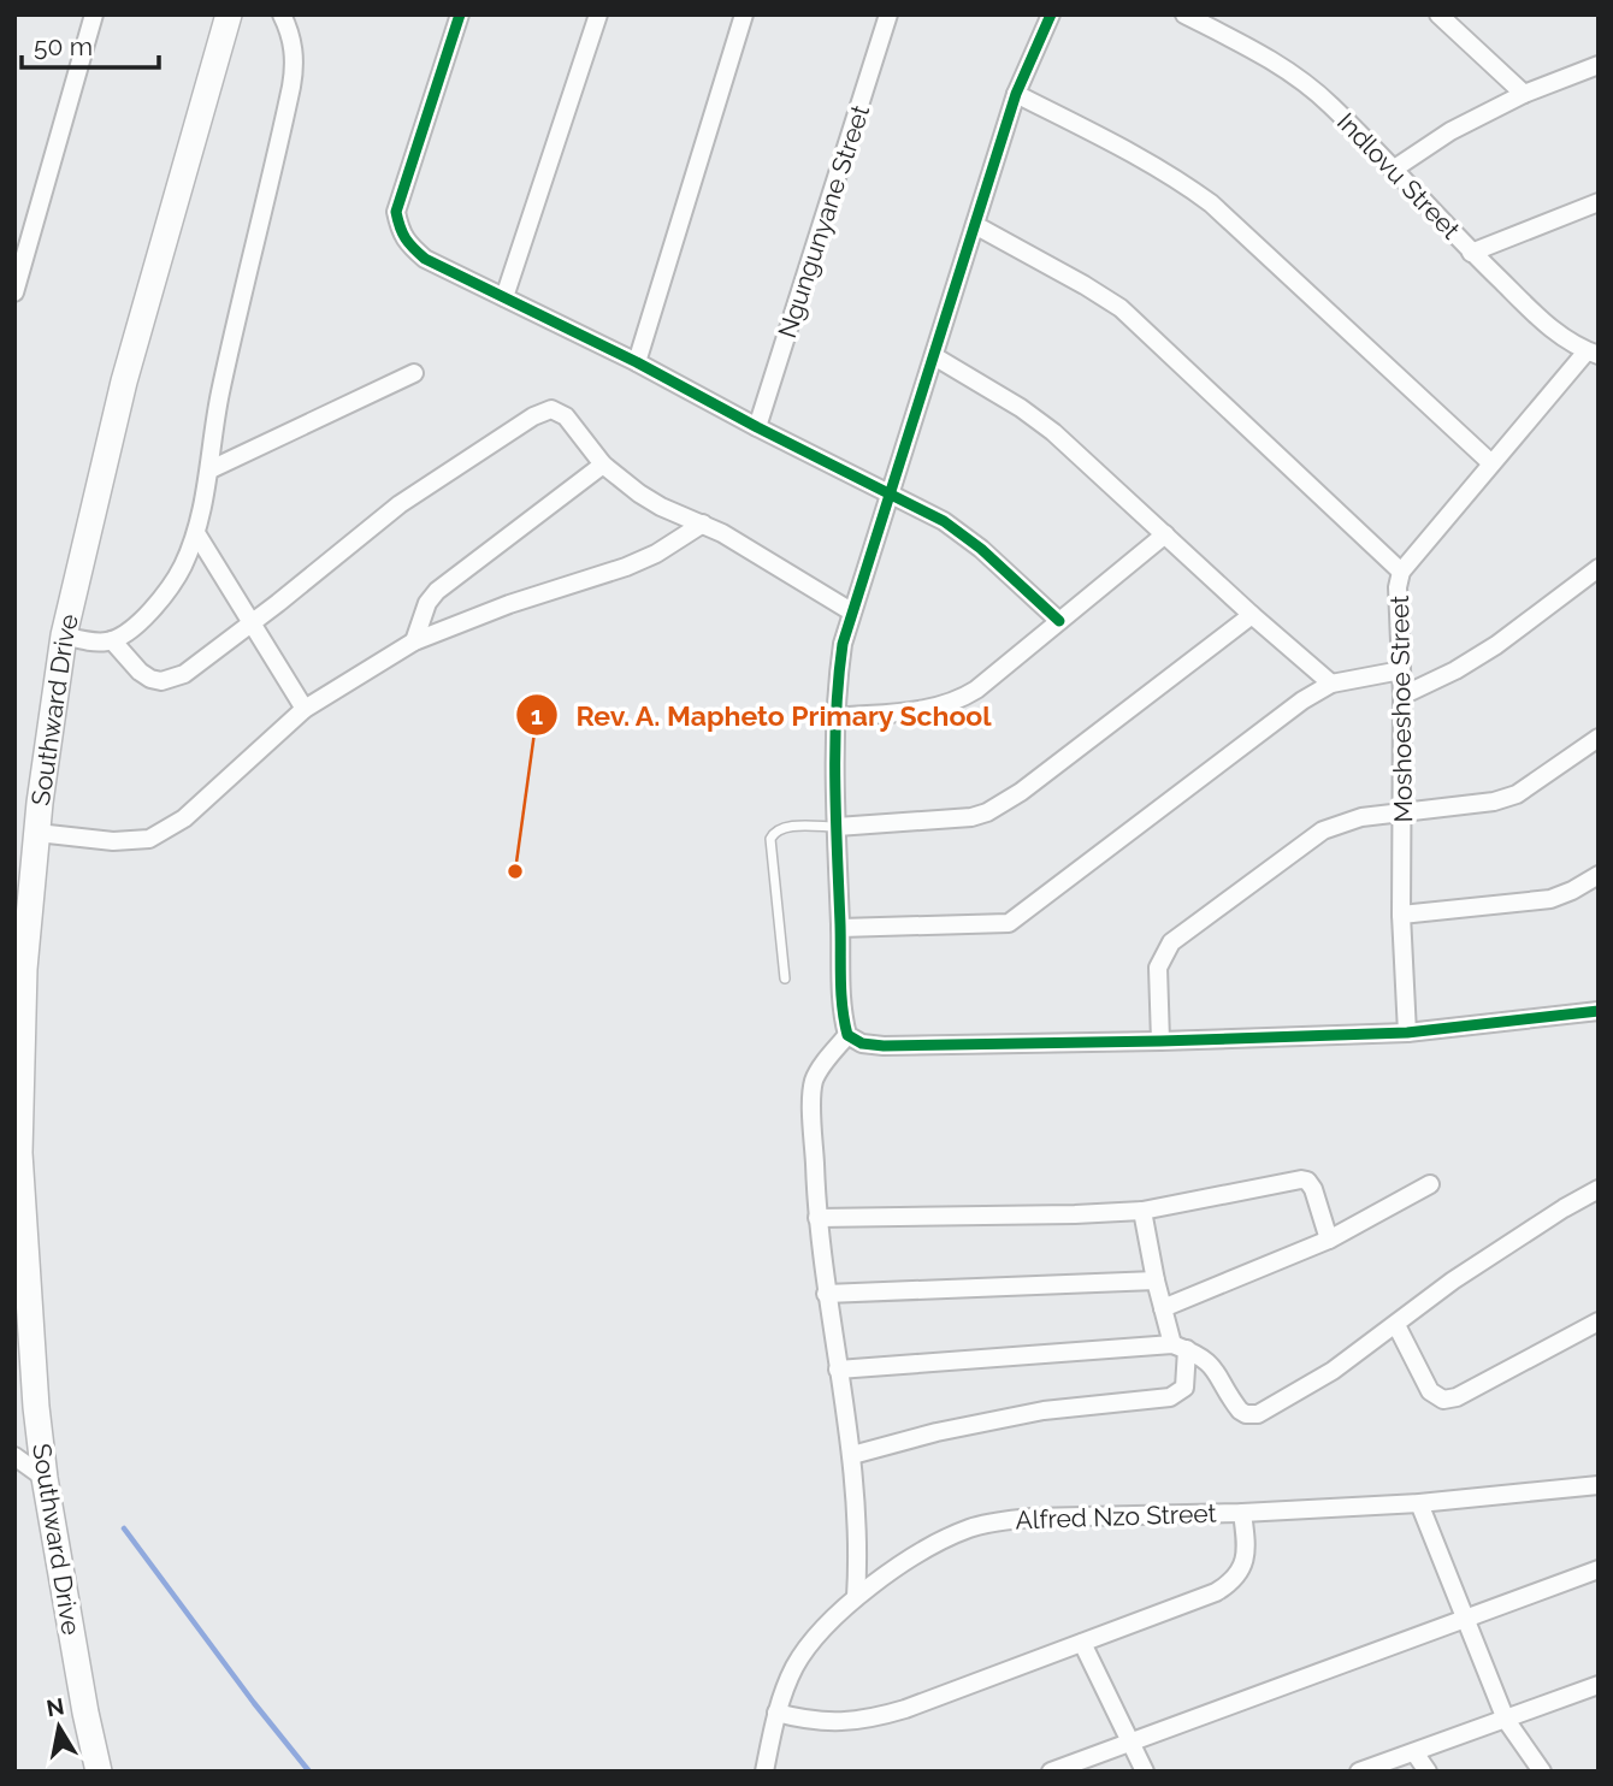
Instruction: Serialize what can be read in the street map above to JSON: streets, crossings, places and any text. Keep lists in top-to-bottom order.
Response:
{
  "streets": {
    "main road": ["Southward Drive"],
    "street": [
      "Indlovu Street",
      "Ngungunyane Street",
      "Moshoeshoe Street",
      "Alfred Nzo Street"
    ]
  },
  "crossings": [
    ["Indlovu Street", "Moshoeshoe Street"]
  ],
  "places": ["Rev. A. Mapheto Primary School"],
  "scale_bar": "50 m",
  "north": "top"
}
